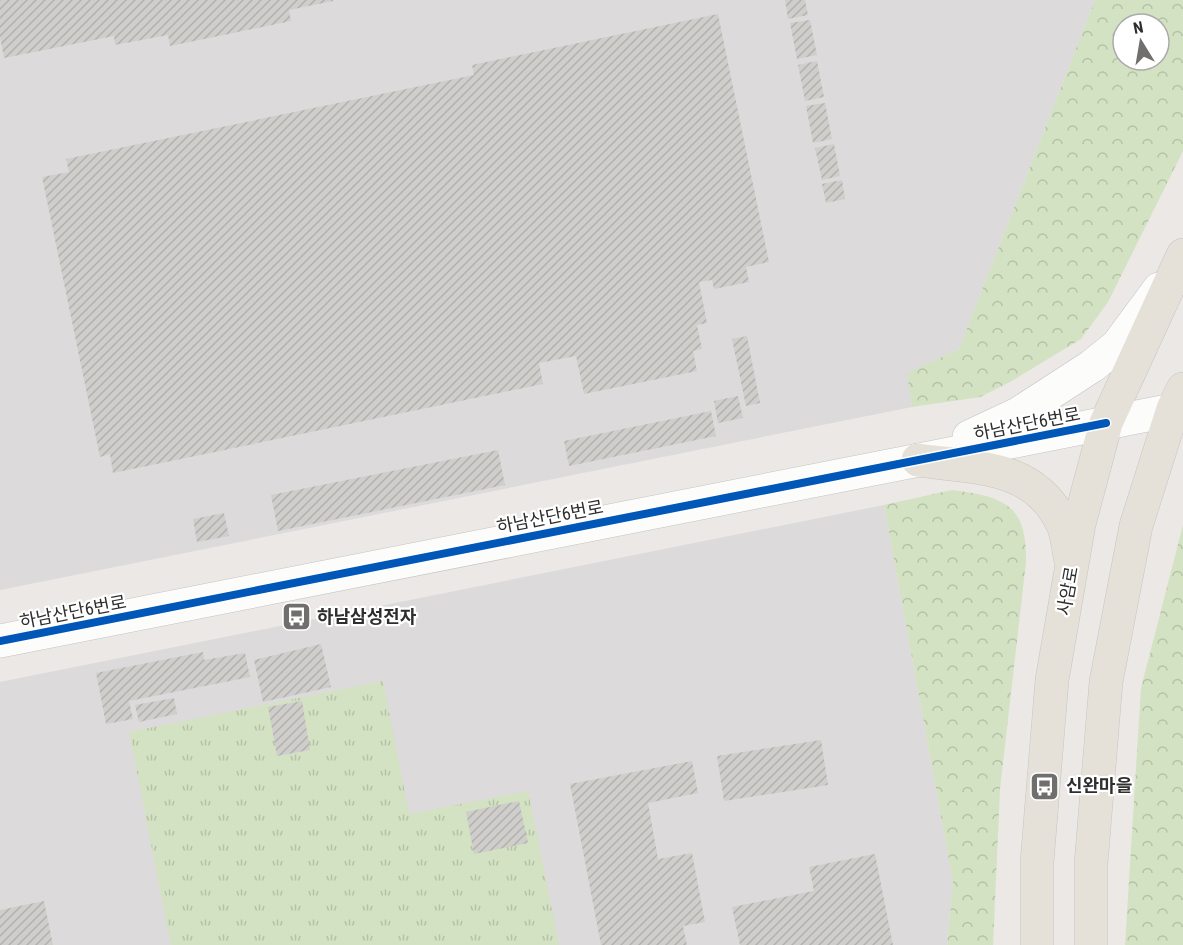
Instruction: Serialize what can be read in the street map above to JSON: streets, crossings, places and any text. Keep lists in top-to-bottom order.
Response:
{
  "streets": {
    "main road": ["사암로"],
    "street": ["하남산단6번로"]
  },
  "crossings": [
    ["하남산단6번로", "사암로"]
  ],
  "places": {
    "bus stop": ["하남삼성전자", "신완마을"]
  },
  "north": "top"
}
